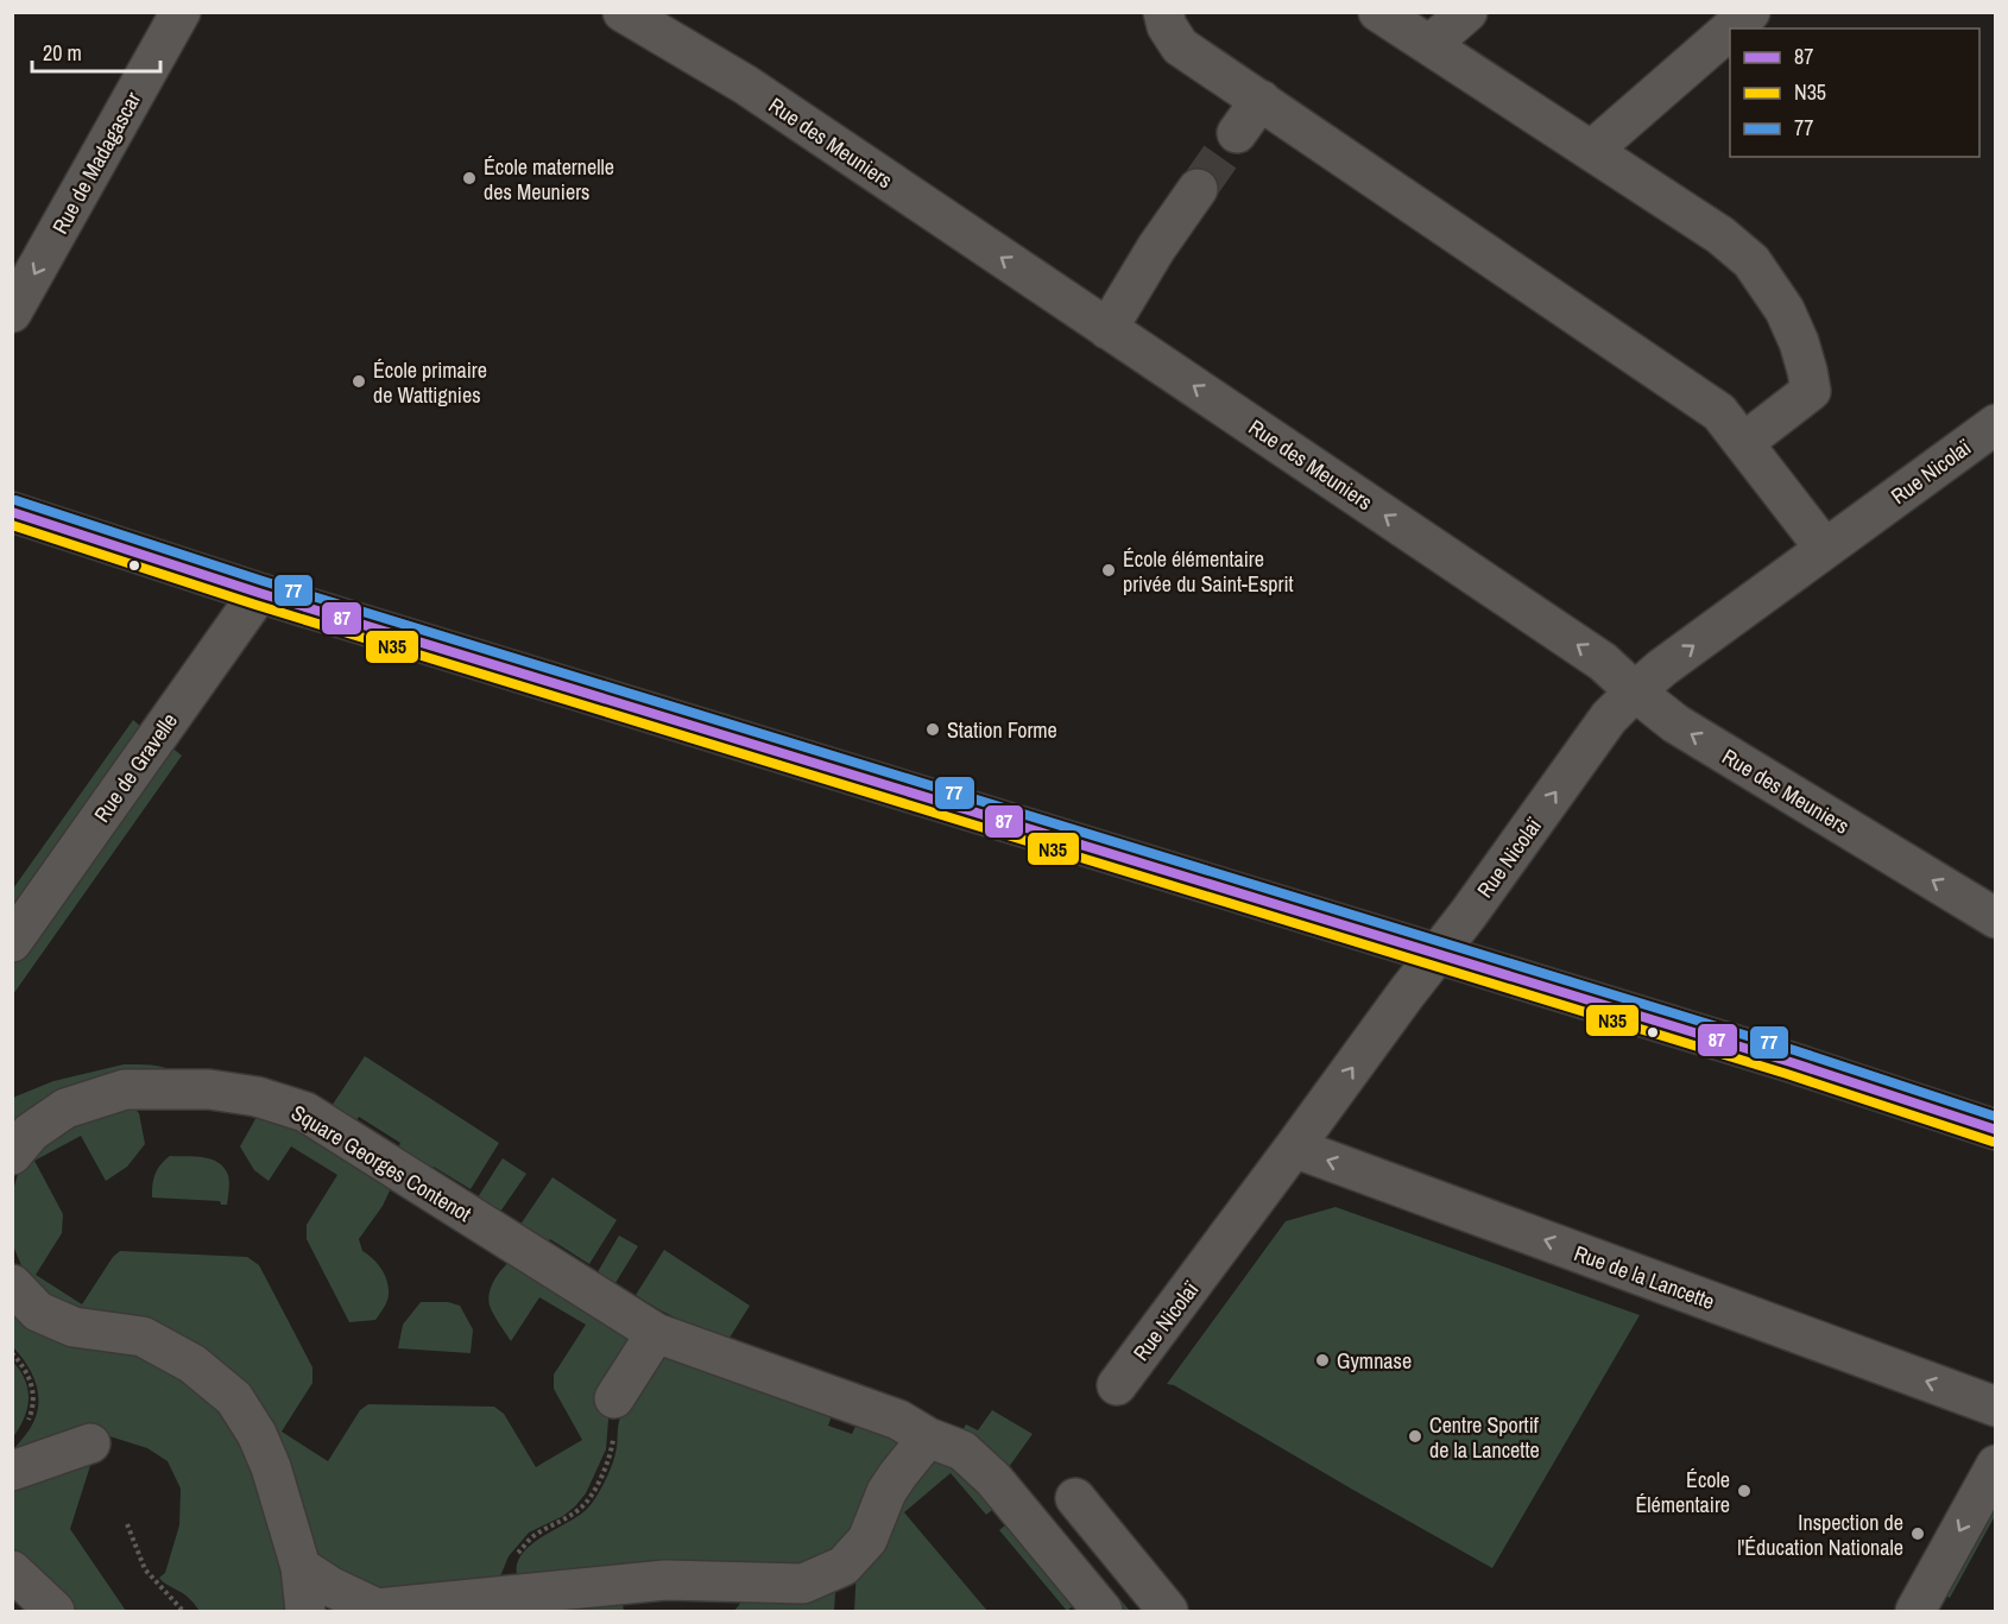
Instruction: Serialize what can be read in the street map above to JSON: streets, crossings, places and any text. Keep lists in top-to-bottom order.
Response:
{
  "streets": {
    "street": [
      "Rue des Meuniers",
      "Rue de Madagascar",
      "Rue Nicolaï",
      "Rue de Gravelle",
      "Square Georges Contenot",
      "Rue de la Lancette"
    ]
  },
  "crossings": [
    ["Rue des Meuniers", "Rue Nicolaï"],
    ["Rue Nicolaï", "Rue de la Lancette"]
  ],
  "one_way": ["Rue de Madagascar", "Rue Nicolaï"],
  "places": [
    "École maternelle des Meuniers",
    "École primaire de Wattignies",
    "École élémentaire privée du Saint-Esprit",
    "Station Forme",
    "Gymnase",
    "Centre Sportif de la Lancette",
    "École Élémentaire",
    "Inspection de l'Éducation Nationale"
  ],
  "lines": ["transit line 77", "transit line 87", "transit line N35"],
  "legend": ["87", "N35", "77"],
  "scale_bar": "20 m"
}
